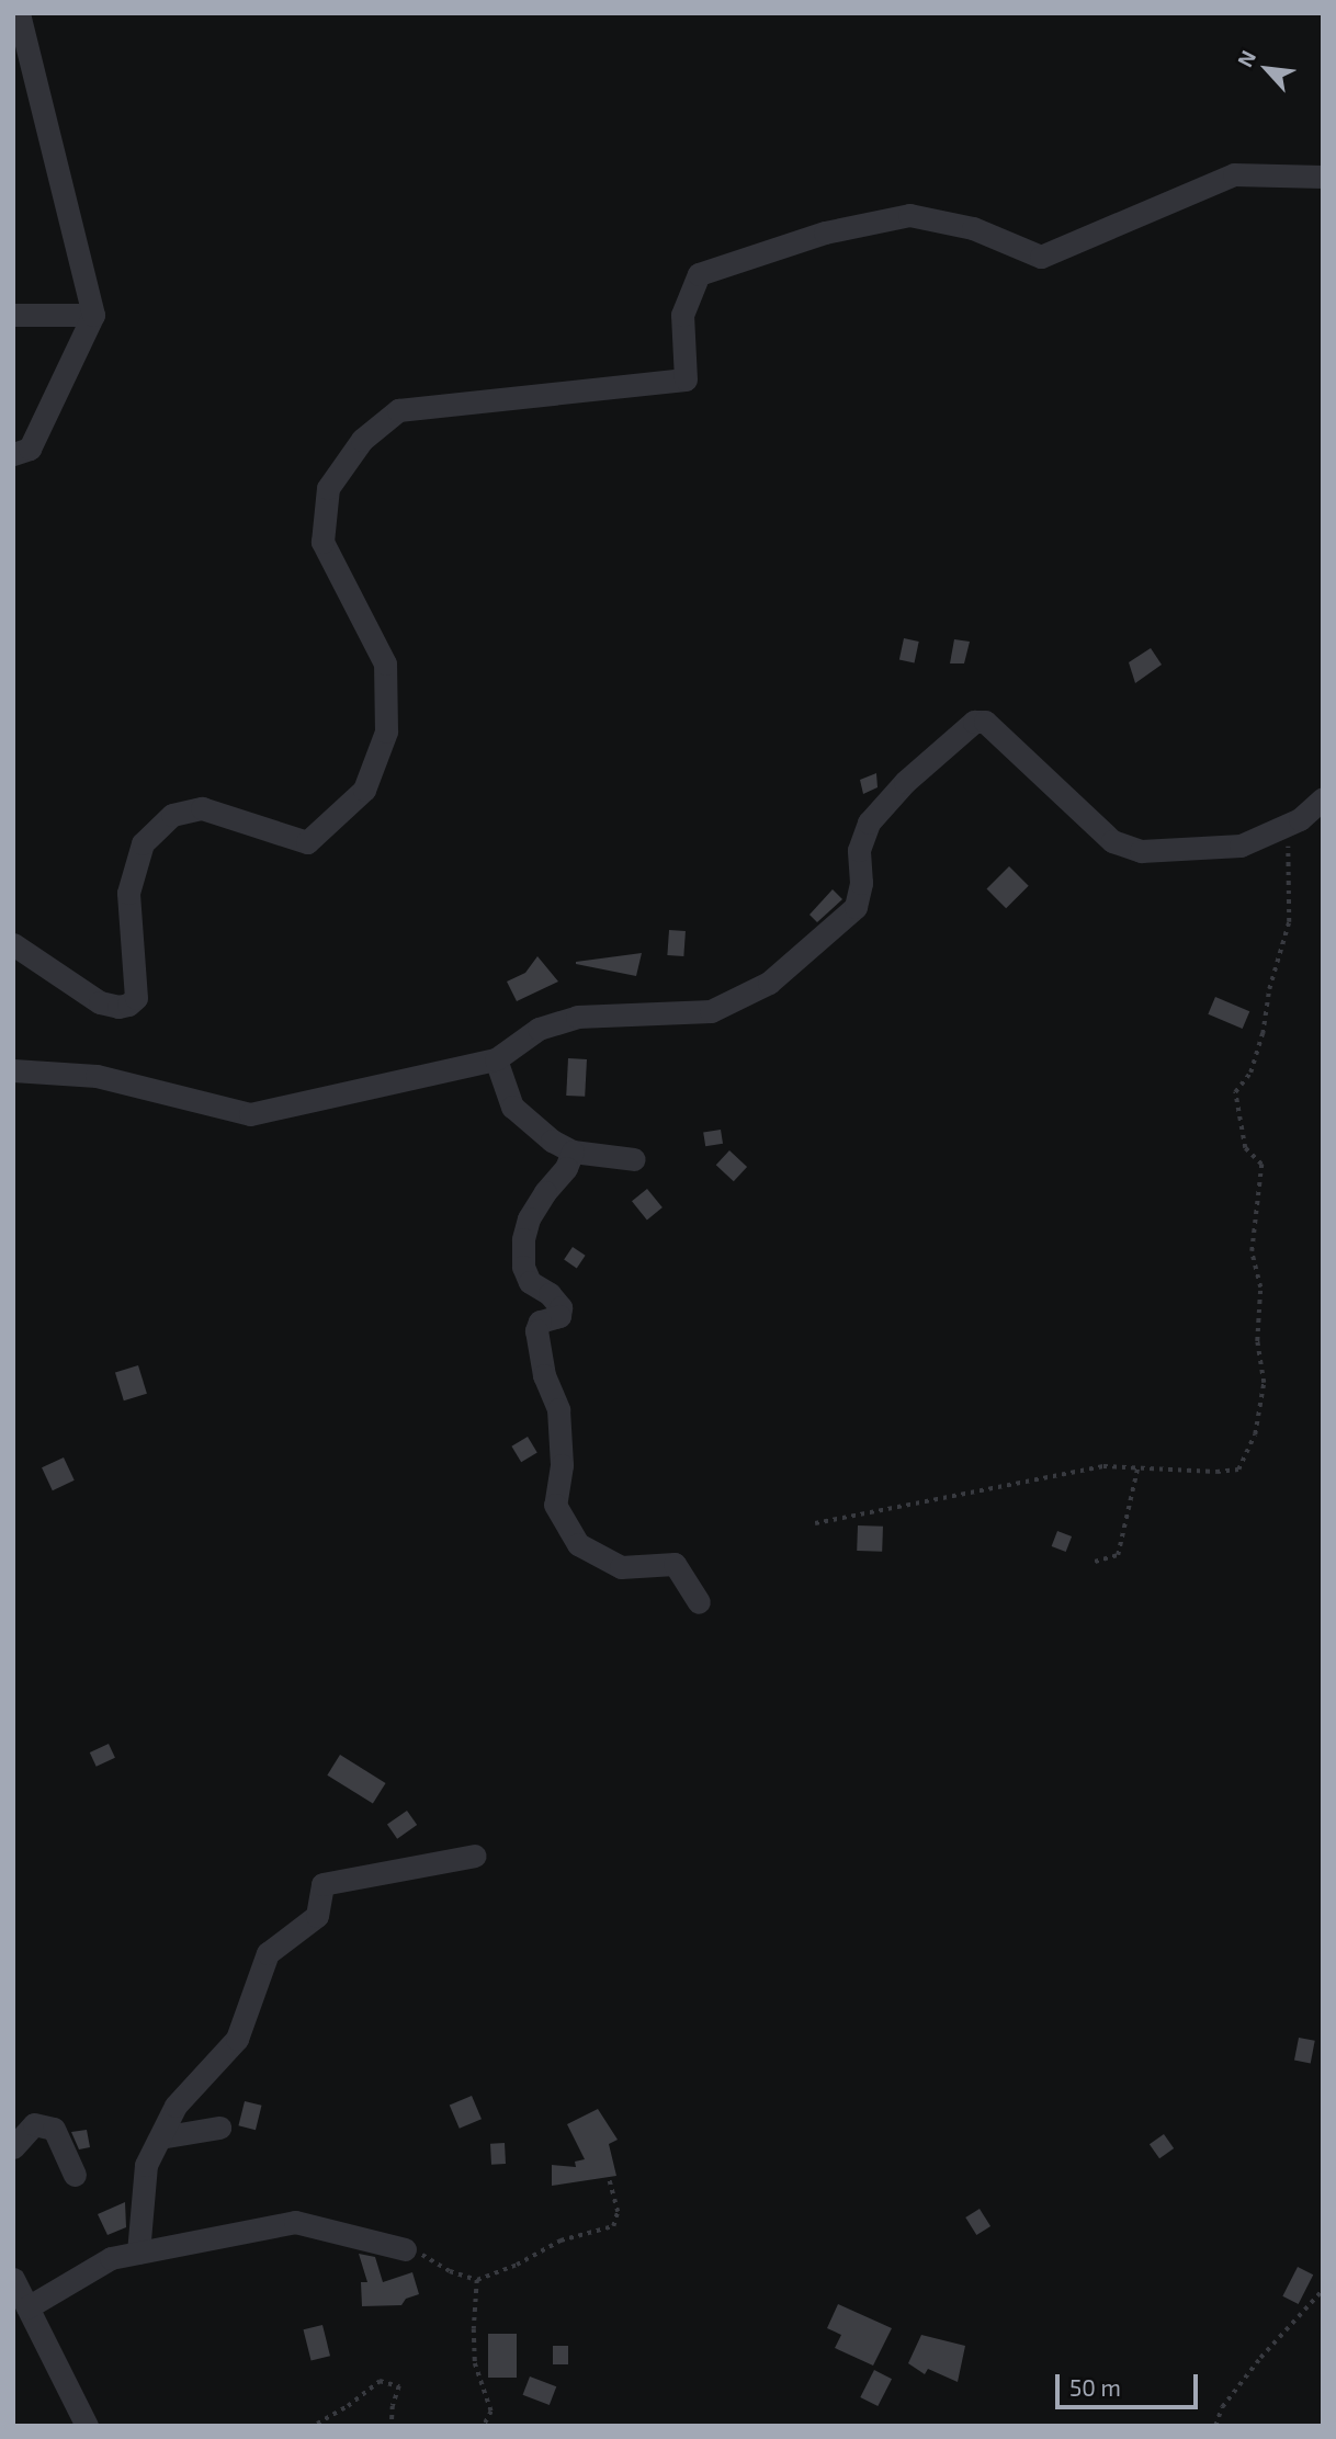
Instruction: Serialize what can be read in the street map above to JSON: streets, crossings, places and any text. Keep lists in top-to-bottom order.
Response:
{
  "scale_bar": "50 m",
  "north": "top left"
}
